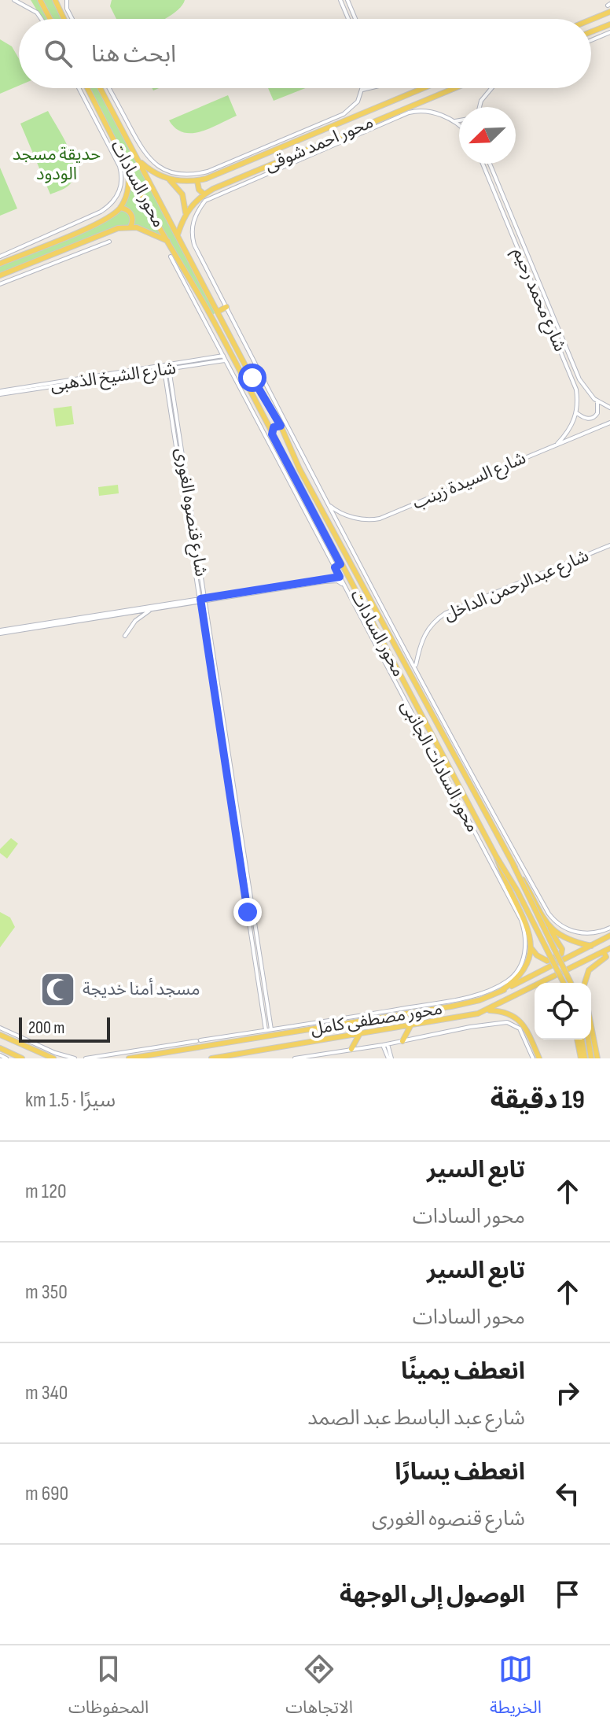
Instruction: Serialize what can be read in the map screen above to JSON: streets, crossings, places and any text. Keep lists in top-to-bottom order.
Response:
{
  "streets": {
    "main road": ["محور احمد شوقى", "محور السادات", "محور مصطفى كامل"],
    "street": [
      "شارع محمد رحيم",
      "شارع الشيخ الذهبى",
      "شارع السيدة زينب",
      "شارع قنصوه الغورى",
      "شارع عبدالرحمن الداخل",
      "محور السادات الجانبى"
    ]
  },
  "crossings": [
    ["محور احمد شوقى", "محور السادات"],
    ["محور احمد شوقى", "محور السادات الجانبى"],
    ["محور السادات", "محور مصطفى كامل"],
    ["شارع الشيخ الذهبى", "شارع قنصوه الغورى"],
    ["شارع الشيخ الذهبى", "محور السادات الجانبى"],
    ["شارع السيدة زينب", "محور السادات الجانبى"],
    ["شارع قنصوه الغورى", "محور السادات الجانبى"],
    ["شارع عبدالرحمن الداخل", "محور السادات الجانبى"]
  ],
  "parks": ["حديقة مسجد الودود"],
  "places": {
    "mosque": ["مسجد أمنا خديجة"]
  },
  "scale_bar": "200 m",
  "north": "bottom left",
  "page": {
    "search": "ابحث هنا",
    "scale": "200 m",
    "heading": ["19 دقيقة", "سيرًا · 1.5 km"],
    "list": [
      ["تابع السير", "محور السادات", "120 m"],
      ["تابع السير", "محور السادات", "350 m"],
      ["انعطف يمينًا", "شارع عبد الباسط عبد الصمد", "340 m"],
      ["انعطف يسارًا", "شارع قنصوه الغورى", "690 m"],
      "الوصول إلى الوجهة"
    ],
    "nav": ["الخريطة", "الاتجاهات", "المحفوظات"]
  }
}
